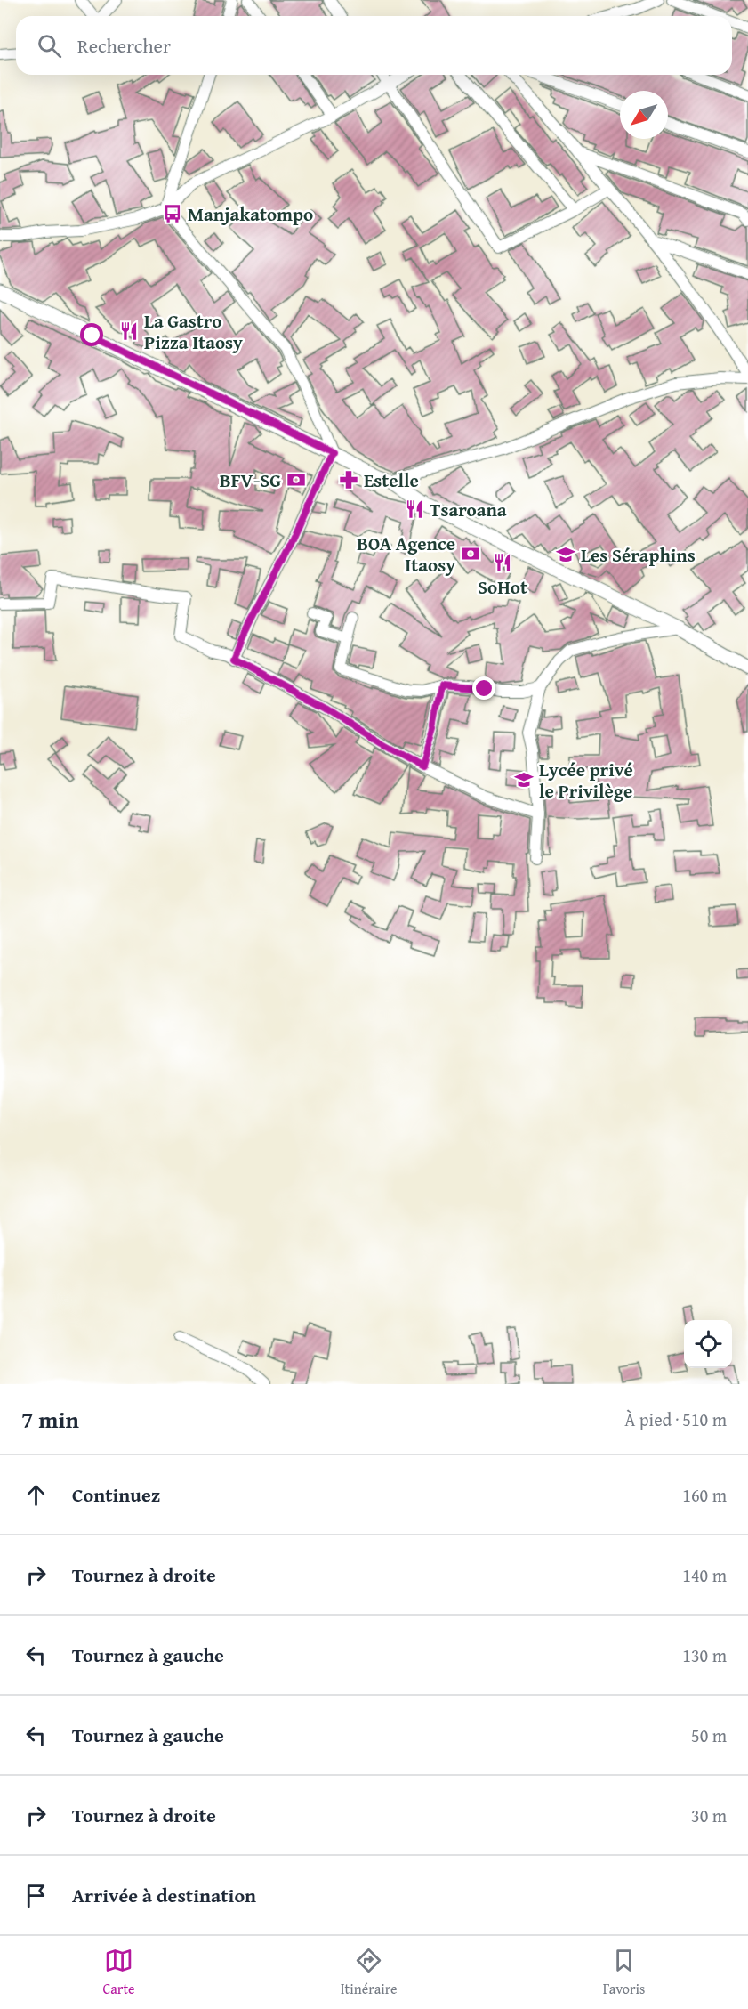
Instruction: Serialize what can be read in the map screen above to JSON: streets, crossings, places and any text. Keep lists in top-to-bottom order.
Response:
{
  "places": {
    "bus stop": ["Manjakatompo"],
    "restaurant": ["La Gastro Pizza Itaosy", "Tsaroana", "SoHot"],
    "bank": ["BFV-SG", "BOA Agence Itaosy"],
    "pharmacy": ["Estelle"],
    "school or university": ["Les Séraphins", "Lycée privé le Privilège"]
  },
  "north": "bottom left",
  "page": {
    "search": "Rechercher",
    "heading": ["7 min", "À pied · 510 m"],
    "list": [
      ["Continuez", "160 m"],
      ["Tournez à droite", "140 m"],
      ["Tournez à gauche", "130 m"],
      ["Tournez à gauche", "50 m"],
      ["Tournez à droite", "30 m"],
      "Arrivée à destination"
    ],
    "nav": ["Carte", "Itinéraire", "Favoris"]
  }
}
